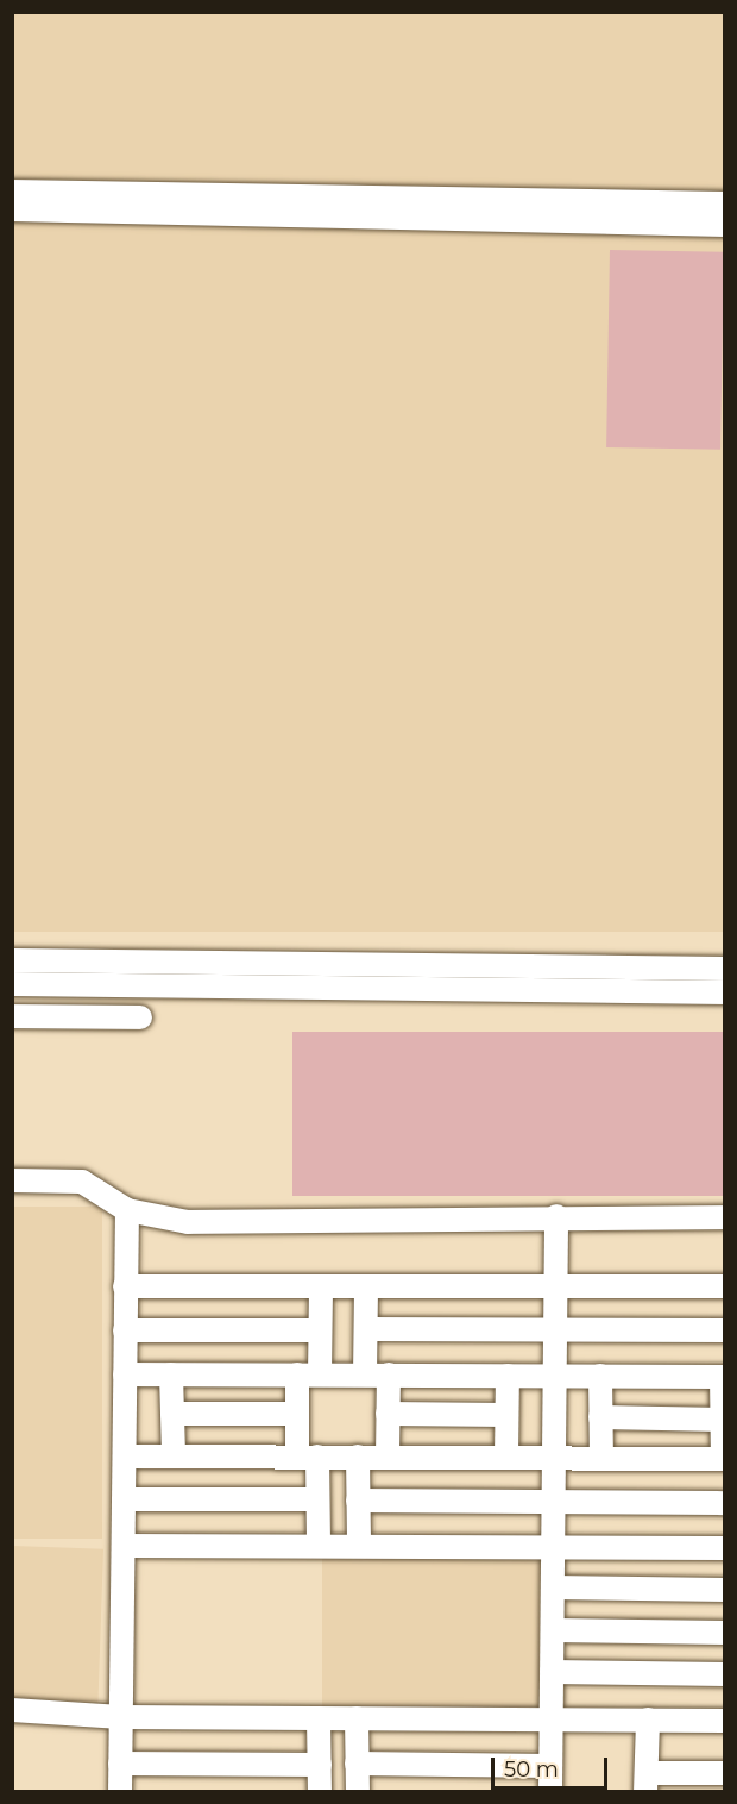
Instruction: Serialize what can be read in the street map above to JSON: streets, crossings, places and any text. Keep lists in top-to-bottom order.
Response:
{
  "scale_bar": "50 m"
}
